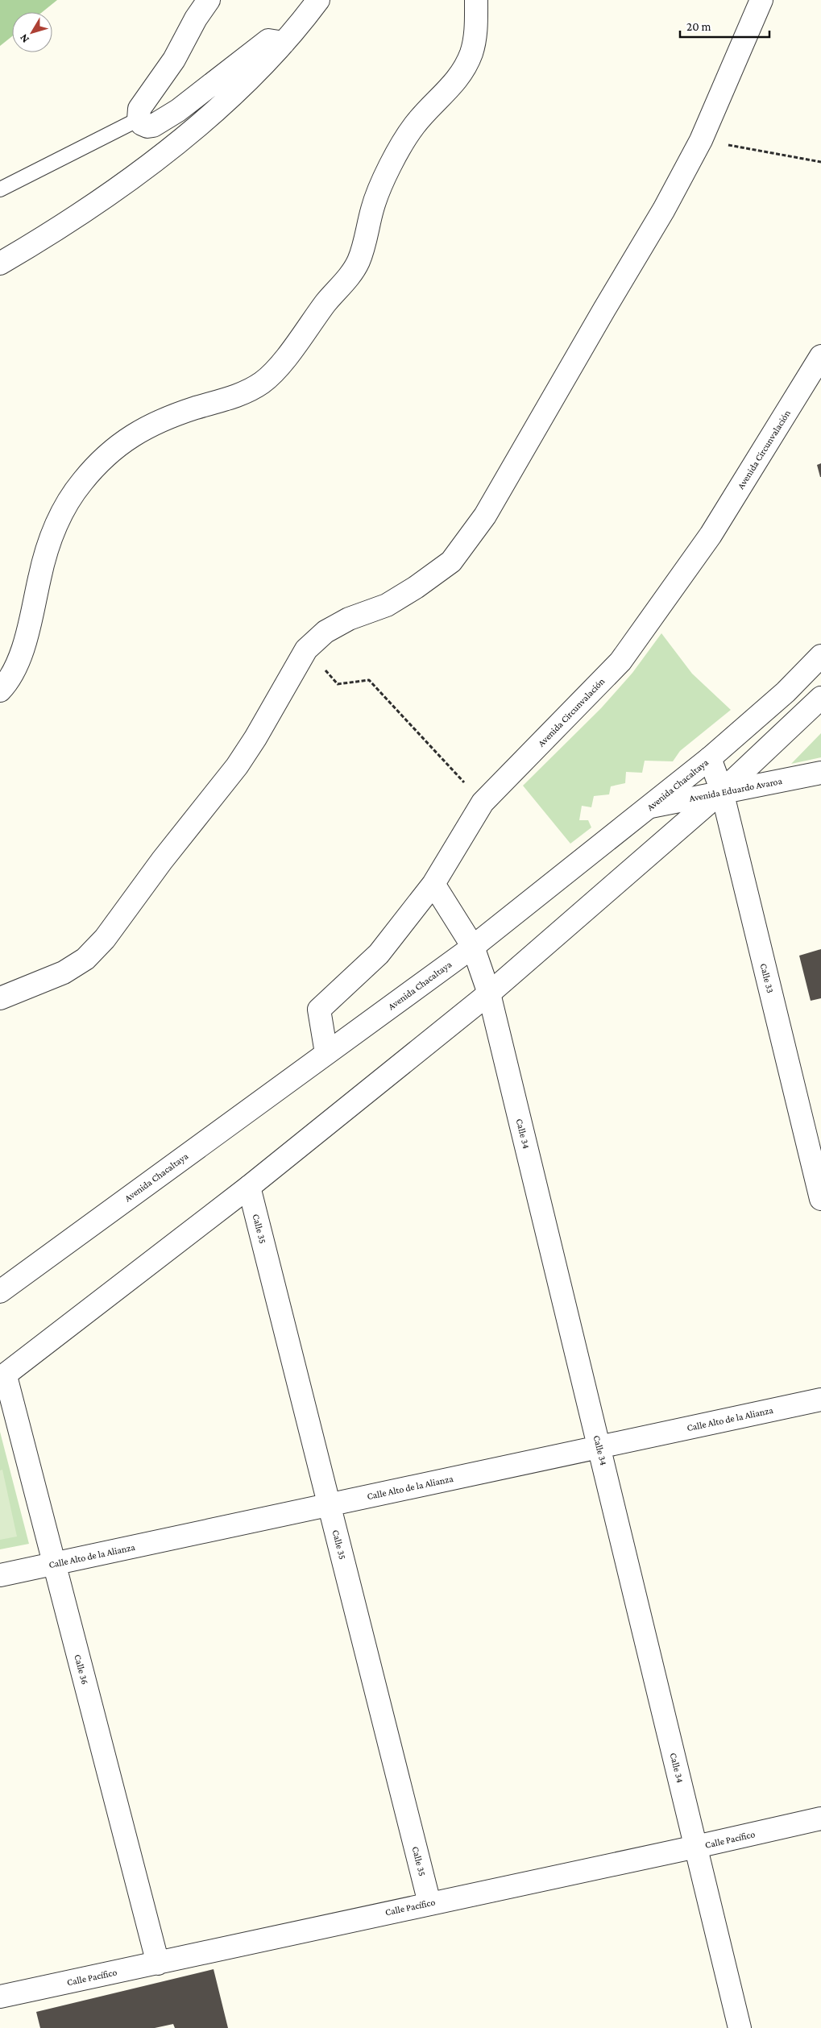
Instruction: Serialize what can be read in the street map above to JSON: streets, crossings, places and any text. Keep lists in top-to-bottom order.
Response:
{
  "streets": {
    "street": [
      "Avenida Circunvalación",
      "Avenida Chacaltaya",
      "Avenida Eduardo Avaroa",
      "Calle 33",
      "Calle 34",
      "Calle 35",
      "Calle Alto de la Alianza",
      "Calle 36",
      "Calle Pacífico"
    ]
  },
  "crossings": [
    ["Avenida Circunvalación", "Avenida Chacaltaya"],
    ["Avenida Circunvalación", "Calle 34"],
    ["Avenida Chacaltaya", "Avenida Eduardo Avaroa"],
    ["Avenida Chacaltaya", "Calle 33"],
    ["Avenida Chacaltaya", "Calle 34"],
    ["Avenida Eduardo Avaroa", "Calle 33"],
    ["Calle 34", "Calle Alto de la Alianza"],
    ["Calle 34", "Calle Pacífico"],
    ["Calle 35", "Calle Alto de la Alianza"],
    ["Calle 35", "Calle Pacífico"],
    ["Calle Alto de la Alianza", "Calle 36"],
    ["Calle 36", "Calle Pacífico"]
  ],
  "scale_bar": "20 m",
  "north": "bottom left"
}
